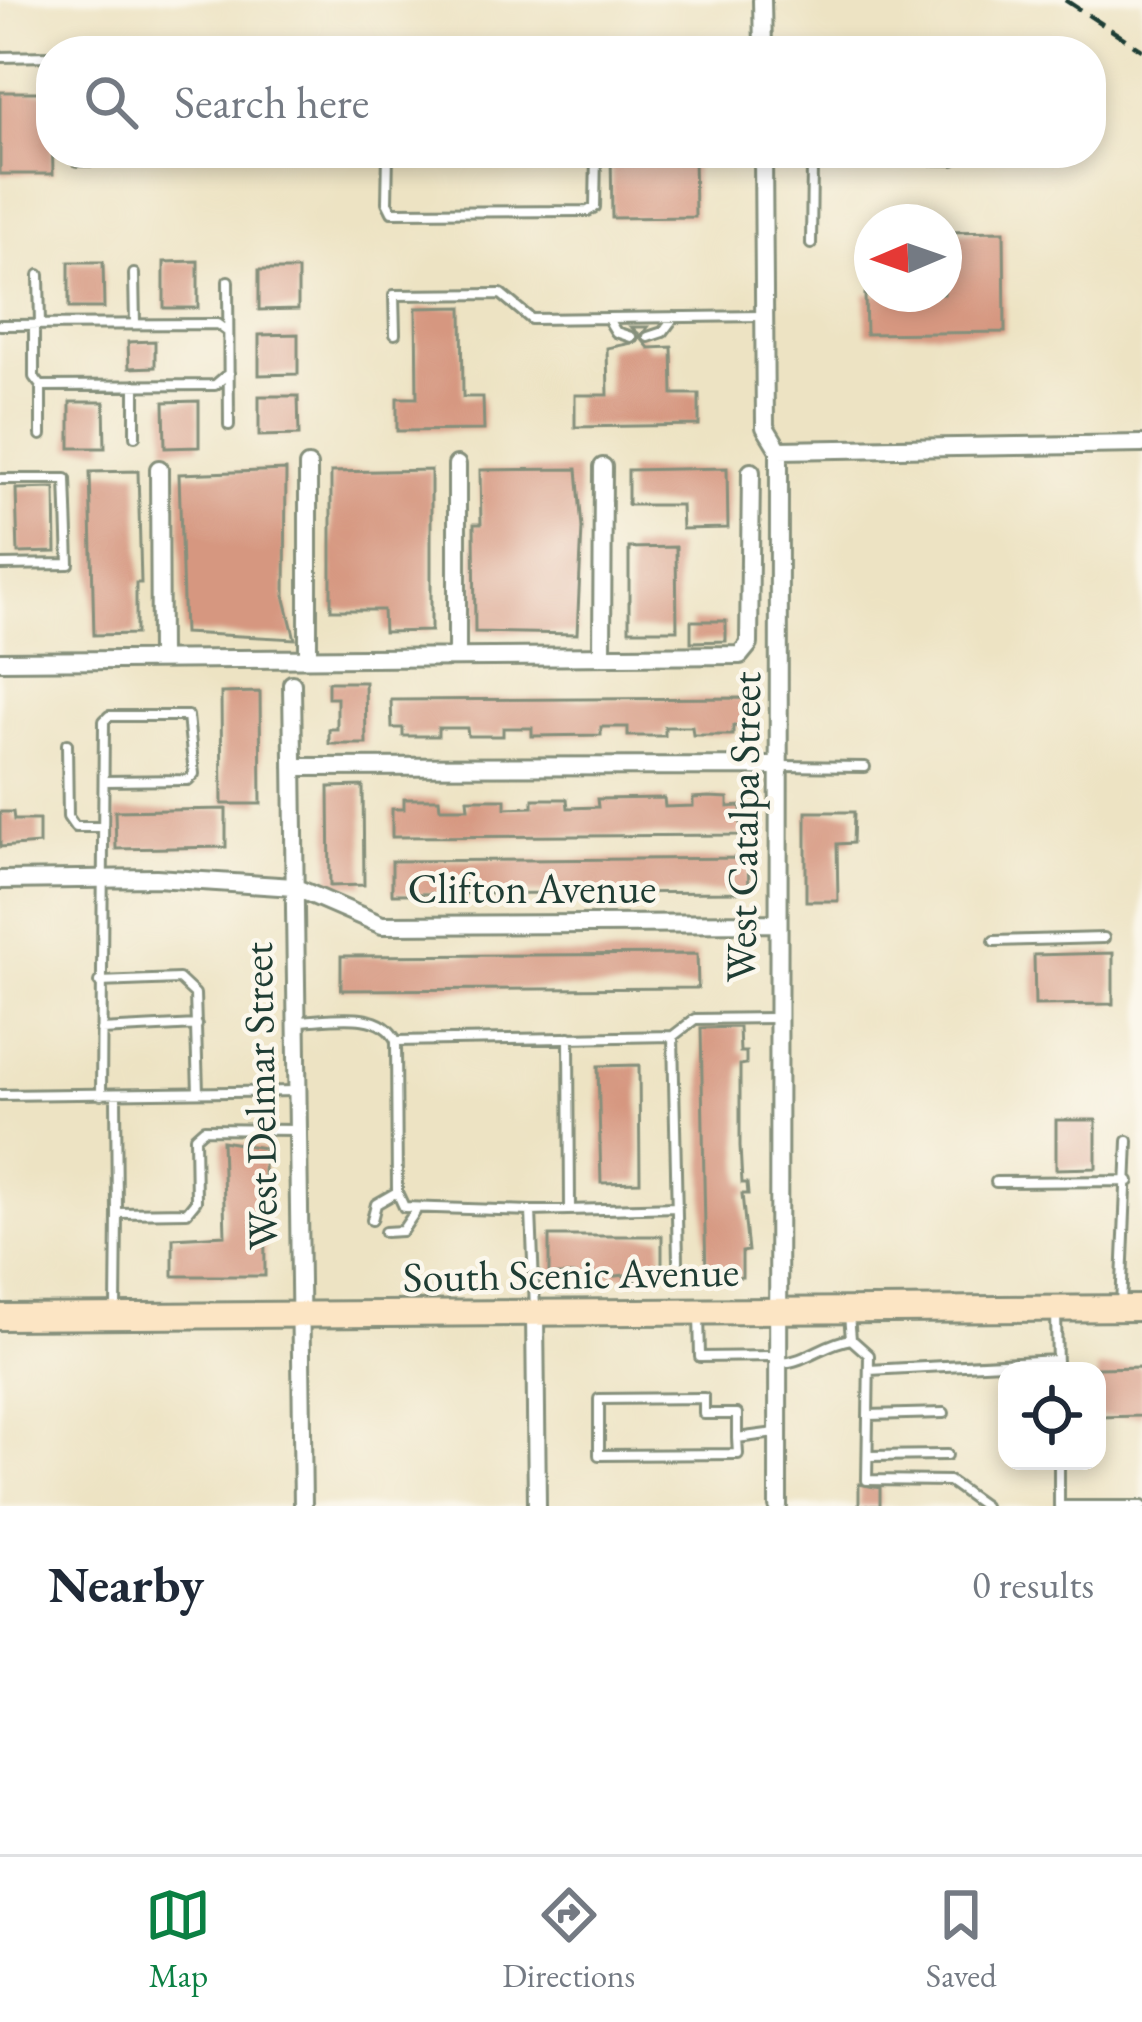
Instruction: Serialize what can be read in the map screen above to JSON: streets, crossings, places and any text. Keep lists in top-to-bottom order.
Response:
{
  "streets": {
    "main road": ["South Scenic Avenue"],
    "street": ["West Catalpa Street", "Clifton Avenue", "West Delmar Street"]
  },
  "crossings": [
    ["West Catalpa Street", "Clifton Avenue"],
    ["West Catalpa Street", "South Scenic Avenue"],
    ["Clifton Avenue", "West Delmar Street"],
    ["West Delmar Street", "South Scenic Avenue"]
  ],
  "north": "left",
  "page": {
    "search": "Search here",
    "heading": ["Nearby", "0 results"],
    "nav": ["Map", "Directions", "Saved"]
  }
}
